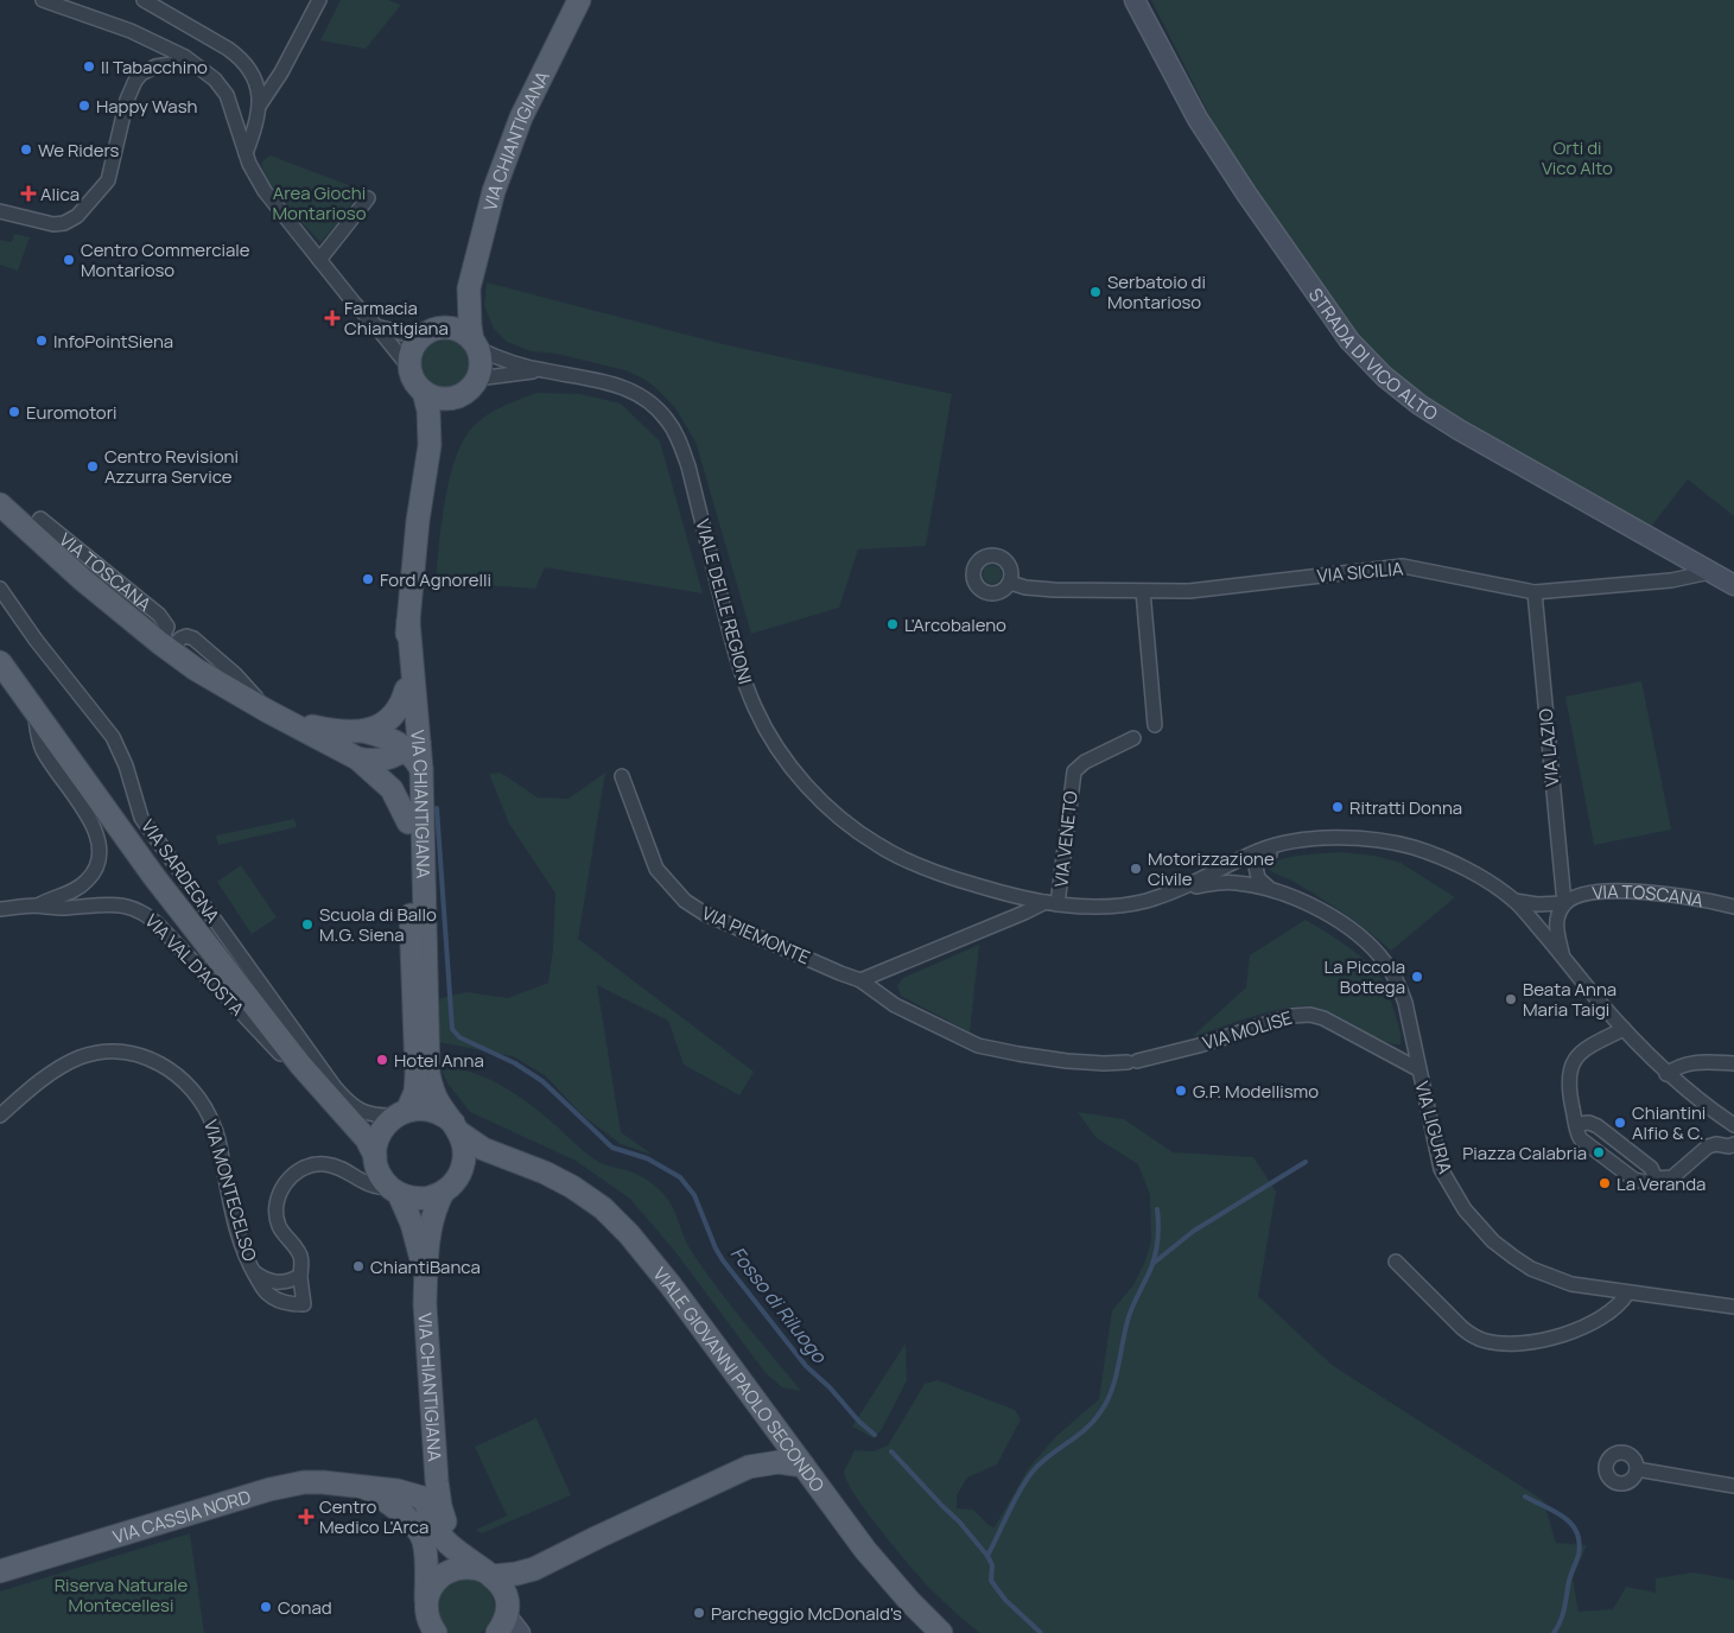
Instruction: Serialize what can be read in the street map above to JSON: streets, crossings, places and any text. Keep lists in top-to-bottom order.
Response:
{
  "streets": {
    "main road": [
      "VIA CHIANTIGIANA",
      "VIA TOSCANA",
      "VIALE GIOVANNI PAOLO SECONDO",
      "VIA CASSIA NORD"
    ],
    "street": [
      "STRADA DI VICO ALTO",
      "VIA SICILIA",
      "VIALE DELLE REGIONI",
      "VIA LAZIO",
      "VIA VENETO",
      "VIA SARDEGNA",
      "VIA PIEMONTE",
      "VIA VAL D'AOSTA",
      "VIA MOLISE",
      "VIA LIGURIA",
      "VIA MONTECELSO"
    ]
  },
  "crossings": [
    ["VIA CHIANTIGIANA", "VIA TOSCANA"],
    ["VIA CHIANTIGIANA", "VIALE DELLE REGIONI"],
    ["VIA CHIANTIGIANA", "VIA SARDEGNA"],
    ["VIA CHIANTIGIANA", "VIALE GIOVANNI PAOLO SECONDO"],
    ["VIA CHIANTIGIANA", "VIA CASSIA NORD"],
    ["STRADA DI VICO ALTO", "VIA SICILIA"],
    ["VIA TOSCANA", "VIALE DELLE REGIONI"],
    ["VIA TOSCANA", "VIA LAZIO"],
    ["VIA SICILIA", "VIA LAZIO"],
    ["VIALE DELLE REGIONI", "VIA LAZIO"],
    ["VIALE DELLE REGIONI", "VIA VENETO"],
    ["VIALE DELLE REGIONI", "VIA LIGURIA"],
    ["VIA SARDEGNA", "VIALE GIOVANNI PAOLO SECONDO"],
    ["VIA PIEMONTE", "VIA MOLISE"],
    ["VIA MOLISE", "VIA LIGURIA"]
  ],
  "water": ["Fosso di Riluogo"],
  "parks": ["Orti di Vico Alto", "Area Giochi Montarioso", "Riserva Naturale Montecellesi"],
  "places": {
    "other": [
      "Il Tabacchino",
      "Happy Wash",
      "We Riders",
      "Centro Commerciale Montarioso",
      "Serbatoio di Montarioso",
      "InfoPointSiena",
      "Euromotori",
      "Centro Revisioni Azzurra Service",
      "Ford Agnorelli",
      "L'Arcobaleno",
      "Ritratti Donna",
      "Motorizzazione Civile",
      "Scuola di Ballo M.G. Siena",
      "La Piccola Bottega",
      "Beata Anna Maria Taigi",
      "Hotel Anna",
      "G.P. Modellismo",
      "Chiantini Alfio & C.",
      "Piazza Calabria",
      "La Veranda",
      "ChiantiBanca",
      "Conad",
      "Parcheggio McDonald's"
    ],
    "health": ["Alica", "Farmacia Chiantigiana", "Centro Medico L'Arca"]
  }
}
